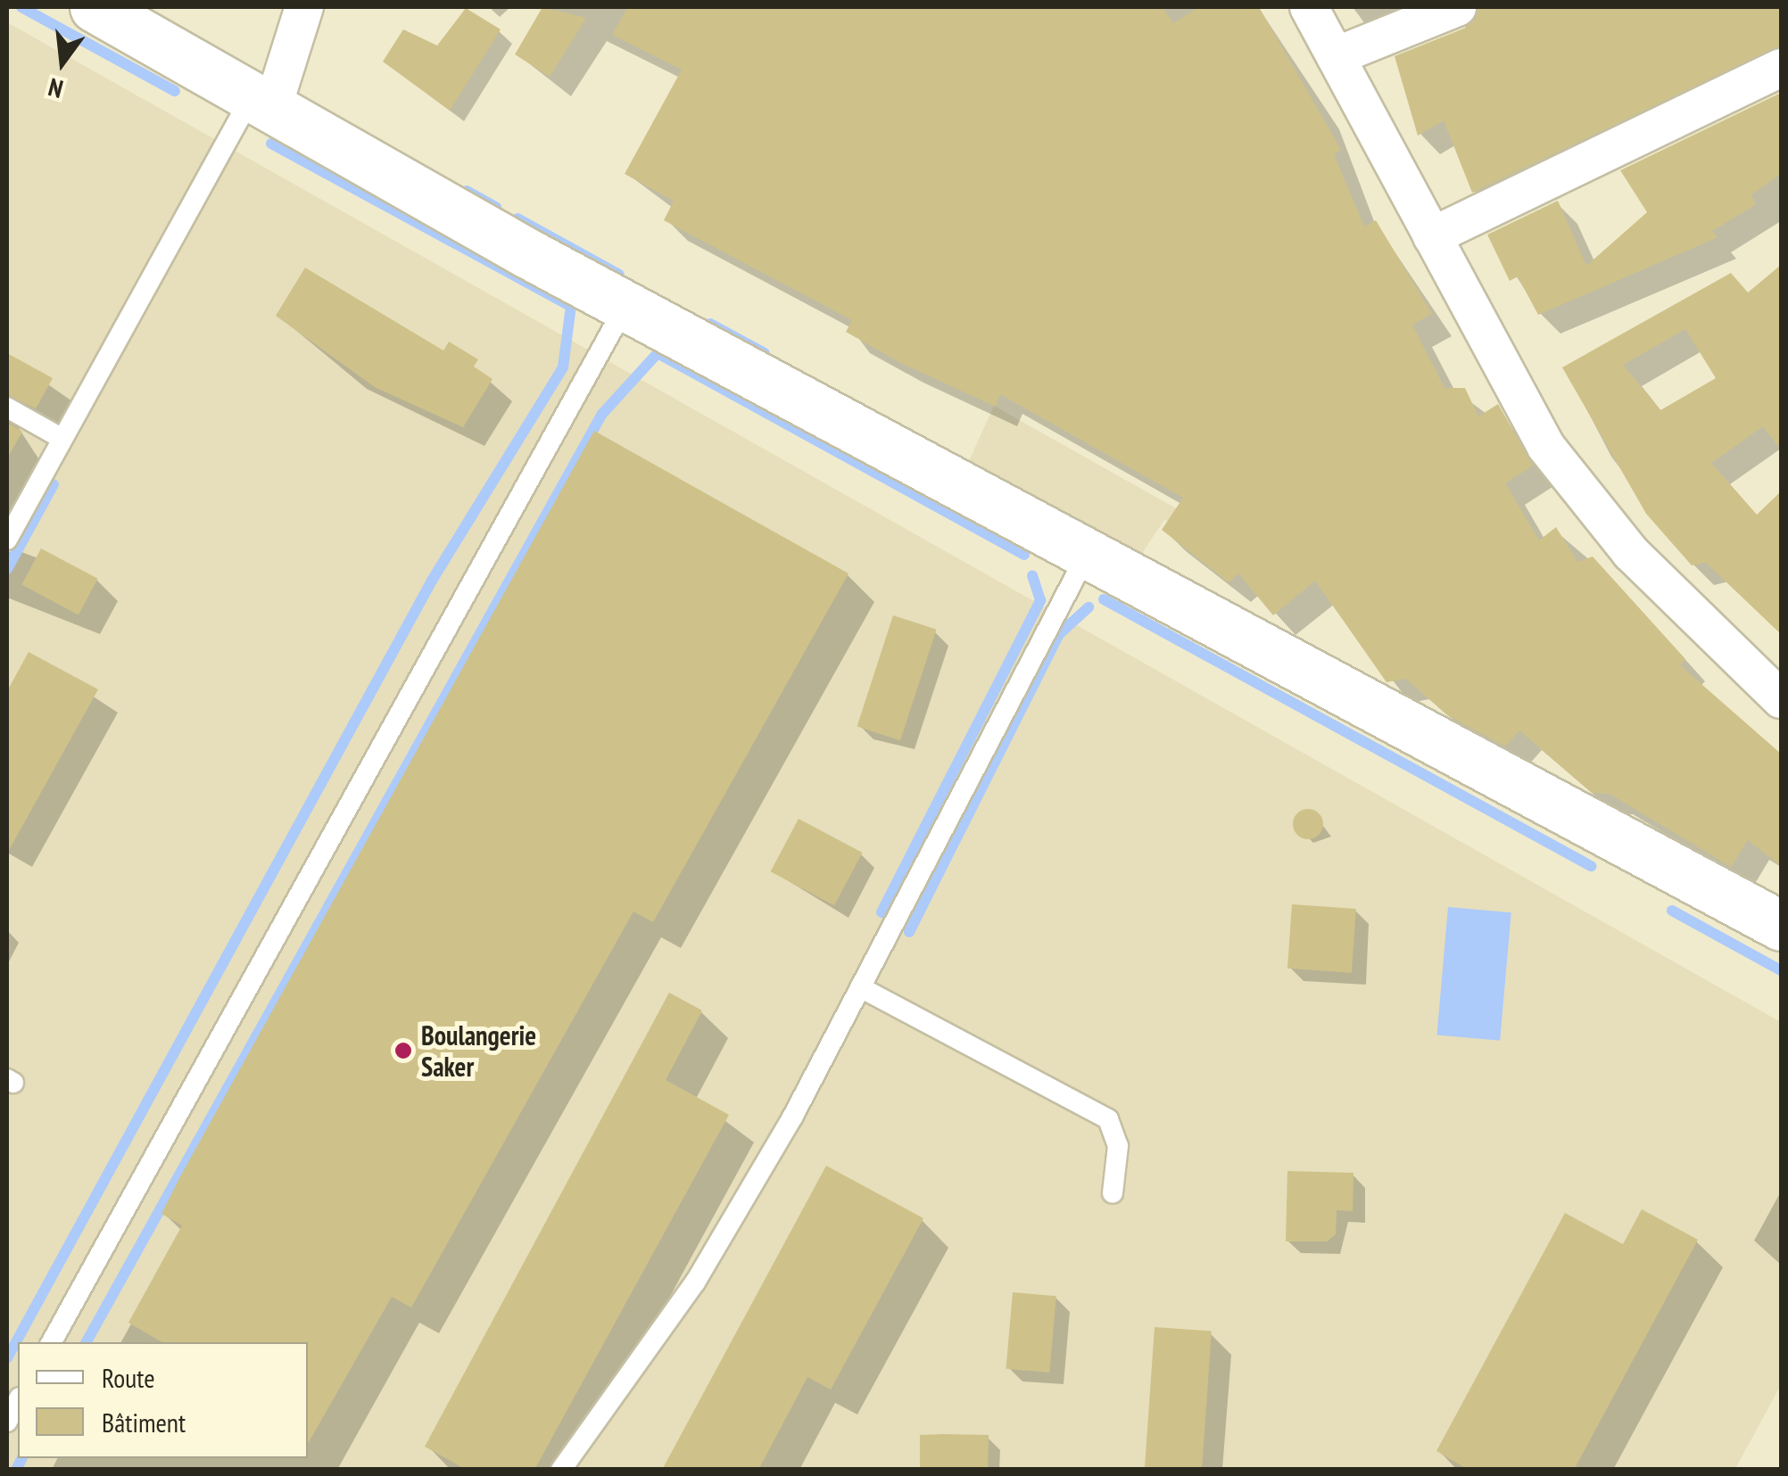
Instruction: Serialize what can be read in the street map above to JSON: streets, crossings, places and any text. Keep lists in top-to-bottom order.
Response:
{
  "places": ["Boulangerie Saker"],
  "legend": ["Route", "Bâtiment"],
  "north": "bottom"
}
